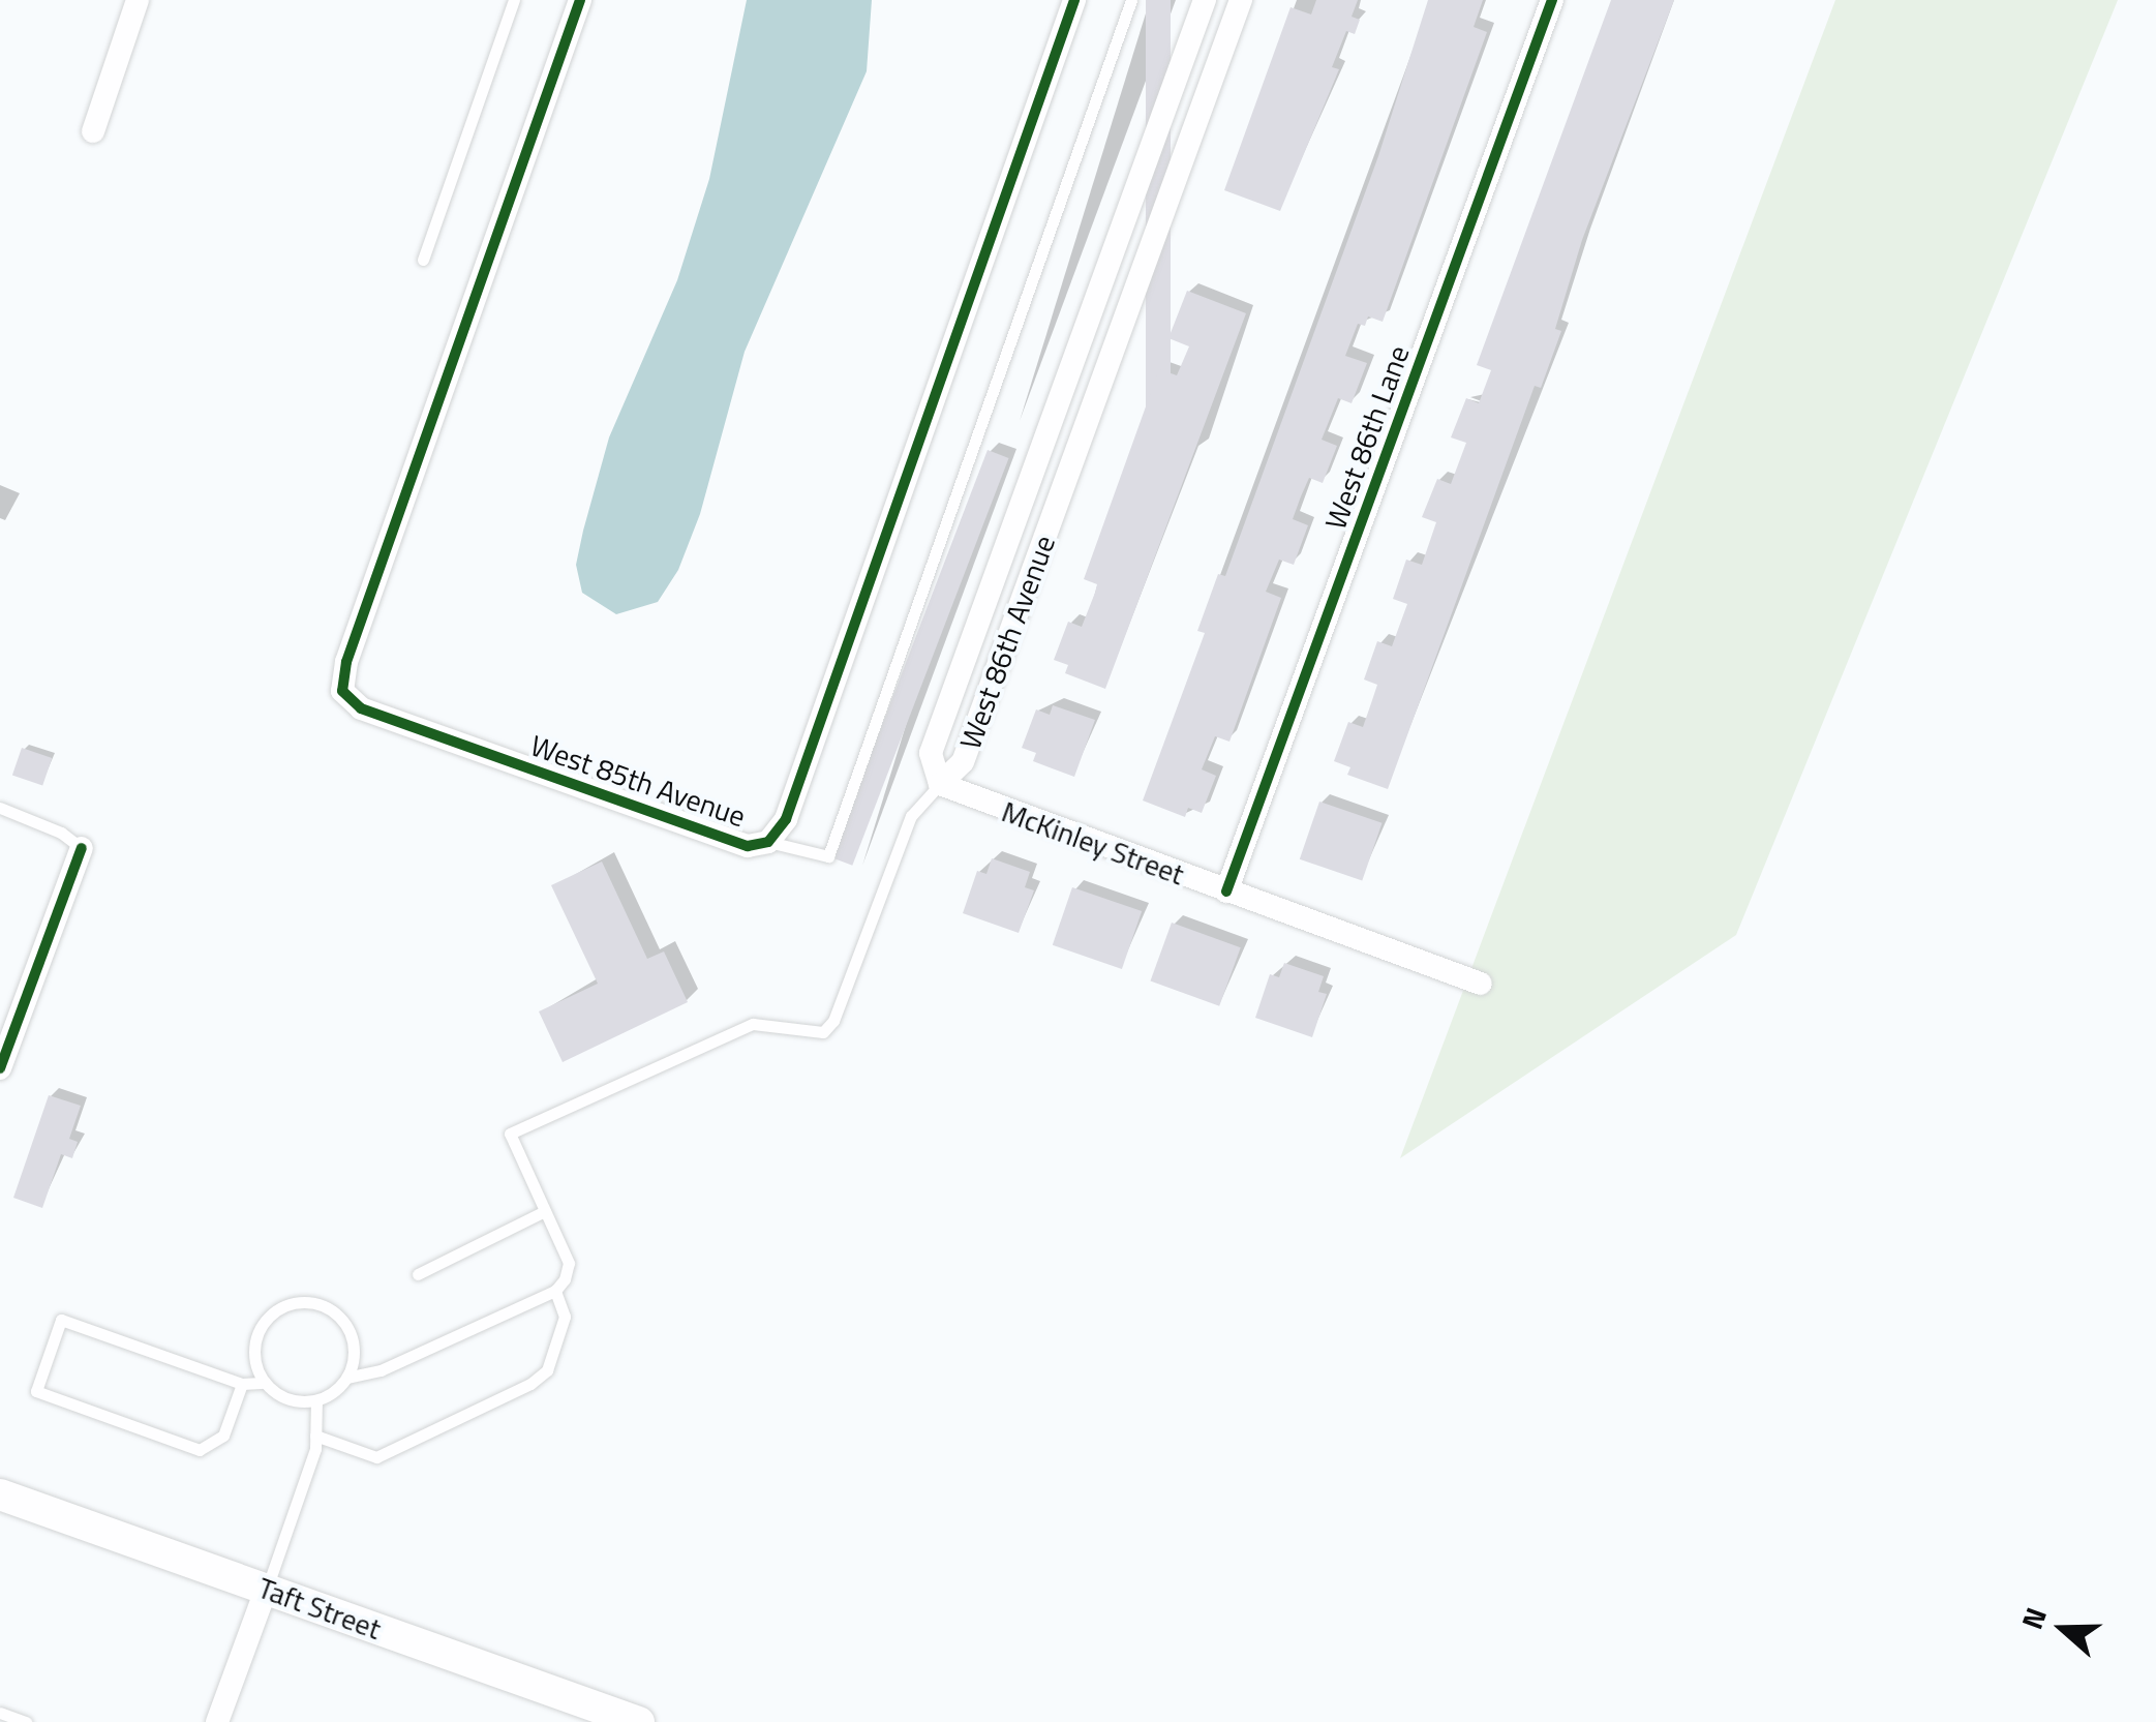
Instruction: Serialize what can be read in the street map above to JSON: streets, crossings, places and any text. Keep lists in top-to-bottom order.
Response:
{
  "streets": {
    "main road": ["Taft Street"],
    "street": [
      "West 86th Lane",
      "West 86th Avenue",
      "West 85th Avenue",
      "McKinley Street"
    ]
  },
  "crossings": [
    ["West 86th Lane", "McKinley Street"],
    ["West 86th Avenue", "McKinley Street"]
  ],
  "north": "left"
}
